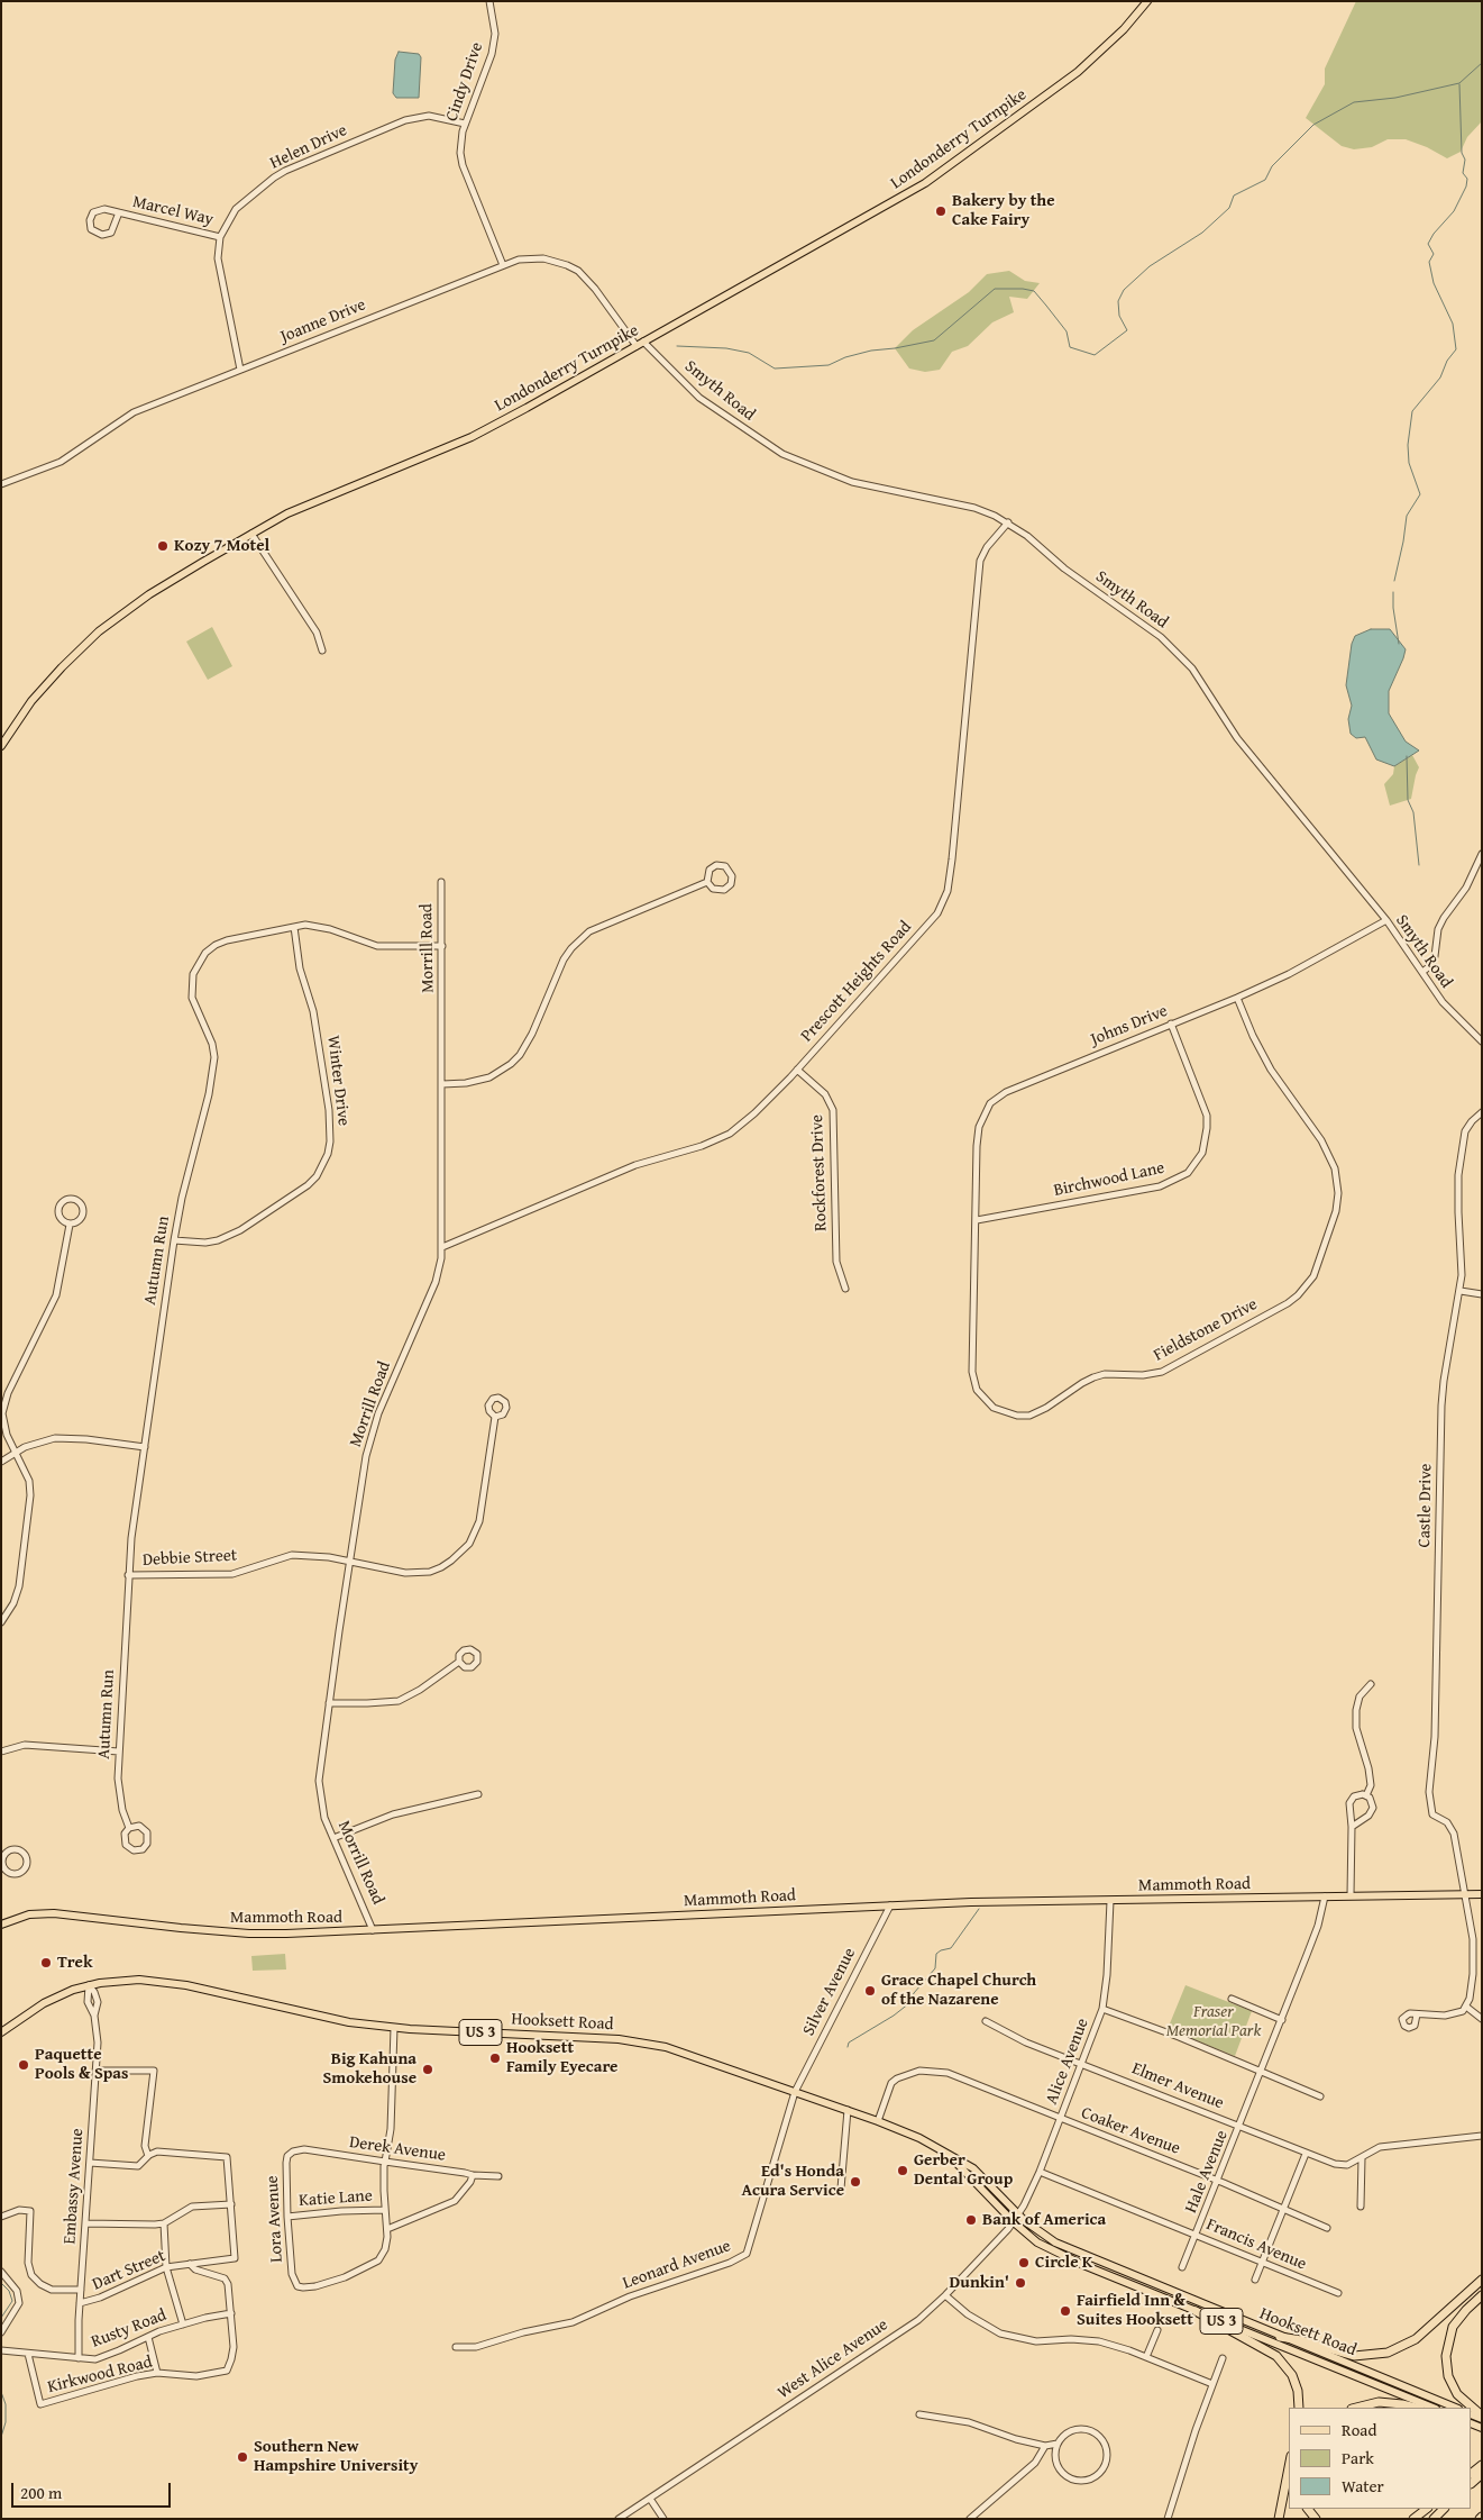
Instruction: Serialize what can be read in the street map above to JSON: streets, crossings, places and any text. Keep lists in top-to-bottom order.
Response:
{
  "streets": {
    "main road": [
      "Londonderry Turnpike",
      "Mammoth Road",
      "Hooksett Road",
      "US 3"
    ],
    "street": [
      "Cindy Drive",
      "Helen Drive",
      "Marcel Way",
      "Joanne Drive",
      "Smyth Road",
      "Morrill Road",
      "Prescott Heights Road",
      "Johns Drive",
      "Winter Drive",
      "Rockforest Drive",
      "Birchwood Lane",
      "Autumn Run",
      "Fieldstone Drive",
      "Castle Drive",
      "Debbie Street",
      "Silver Avenue",
      "Alice Avenue",
      "Elmer Avenue",
      "Coaker Avenue",
      "Derek Avenue",
      "Hale Avenue",
      "Embassy Avenue",
      "Katie Lane",
      "Lora Avenue",
      "Francis Avenue",
      "Leonard Avenue",
      "Dart Street",
      "Rusty Road",
      "West Alice Avenue",
      "Kirkwood Road"
    ]
  },
  "crossings": [
    ["Cindy Drive", "Helen Drive"],
    ["Cindy Drive", "Joanne Drive"],
    ["Londonderry Turnpike", "Joanne Drive"],
    ["Londonderry Turnpike", "Smyth Road"],
    ["Helen Drive", "Marcel Way"],
    ["Helen Drive", "Joanne Drive"],
    ["Smyth Road", "Prescott Heights Road"],
    ["Smyth Road", "Johns Drive"],
    ["Morrill Road", "Prescott Heights Road"],
    ["Morrill Road", "Autumn Run"],
    ["Morrill Road", "Debbie Street"],
    ["Morrill Road", "Mammoth Road"],
    ["Prescott Heights Road", "Rockforest Drive"],
    ["Johns Drive", "Birchwood Lane"],
    ["Johns Drive", "Fieldstone Drive"],
    ["Winter Drive", "Autumn Run"],
    ["Birchwood Lane", "Fieldstone Drive"],
    ["Autumn Run", "Debbie Street"],
    ["Castle Drive", "Mammoth Road"],
    ["Mammoth Road", "Silver Avenue"],
    ["Mammoth Road", "Alice Avenue"],
    ["Mammoth Road", "Hale Avenue"],
    ["Silver Avenue", "Hooksett Road"],
    ["Silver Avenue", "Leonard Avenue"],
    ["Hooksett Road", "Alice Avenue"],
    ["Hooksett Road", "Coaker Avenue"],
    ["Hooksett Road", "Embassy Avenue"],
    ["Hooksett Road", "Leonard Avenue"],
    ["Hooksett Road", "West Alice Avenue"],
    ["Alice Avenue", "Elmer Avenue"],
    ["Alice Avenue", "Coaker Avenue"],
    ["Alice Avenue", "Francis Avenue"],
    ["Alice Avenue", "West Alice Avenue"],
    ["Elmer Avenue", "Hale Avenue"],
    ["Coaker Avenue", "Hale Avenue"],
    ["Derek Avenue", "Lora Avenue"],
    ["Hale Avenue", "Francis Avenue"],
    ["Embassy Avenue", "Dart Street"],
    ["Embassy Avenue", "Rusty Road"],
    ["Katie Lane", "Lora Avenue"],
    ["Rusty Road", "Kirkwood Road"]
  ],
  "parks": ["Fraser Memorial Park"],
  "places": [
    "Bakery by the Cake Fairy",
    "Kozy 7 Motel",
    "Trek",
    "Grace Chapel Church of the Nazarene",
    "Hooksett Family Eyecare",
    "Paquette Pools & Spas",
    "Big Kahuna Smokehouse",
    "Gerber Dental Group",
    "Ed's Honda Acura Service",
    "Bank of America",
    "Circle K",
    "Dunkin'",
    "Fairfield Inn & Suites Hooksett",
    "Southern New Hampshire University"
  ],
  "legend": ["Road", "Park", "Water"],
  "scale_bar": "200 m"
}
